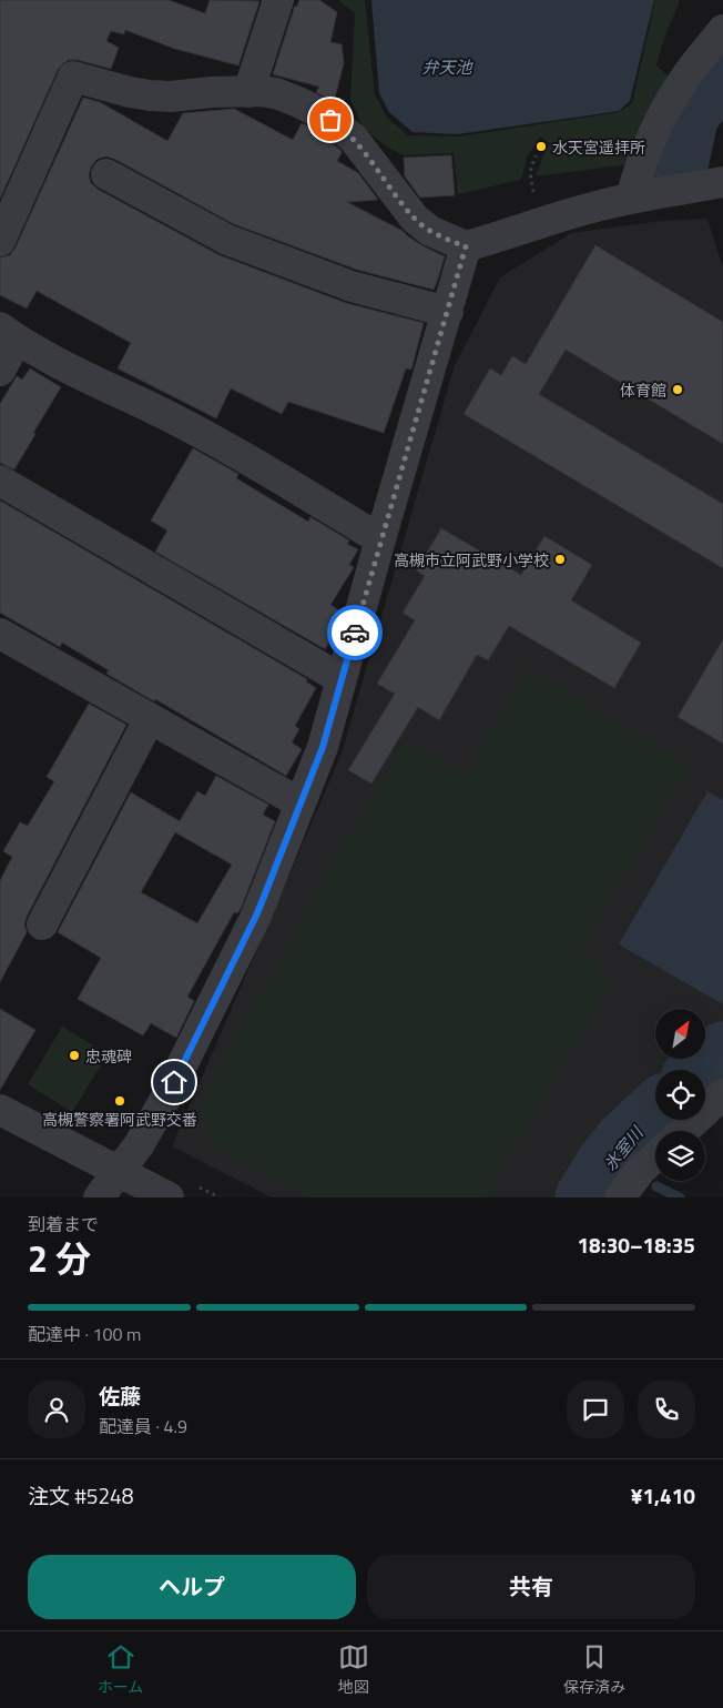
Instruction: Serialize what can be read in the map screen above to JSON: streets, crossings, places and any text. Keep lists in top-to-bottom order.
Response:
{
  "water": ["弁天池", "氷室川"],
  "places": [
    "水天宮遥拝所",
    "体育館",
    "高槻市立阿武野小学校",
    "忠魂碑",
    "高槻警察署阿武野交番"
  ],
  "north": "top right",
  "page": {
    "heading": ["2 分", "到着まで", "18:30–18:35"],
    "panel": [
      "佐藤",
      "配達員 · 4.9",
      "注文 #5248",
      "¥1,410"
    ],
    "bar": "配達中 · 100 m",
    "buttons": ["ヘルプ", "共有"],
    "tabs": ["ホーム", "地図", "保存済み"]
  }
}
